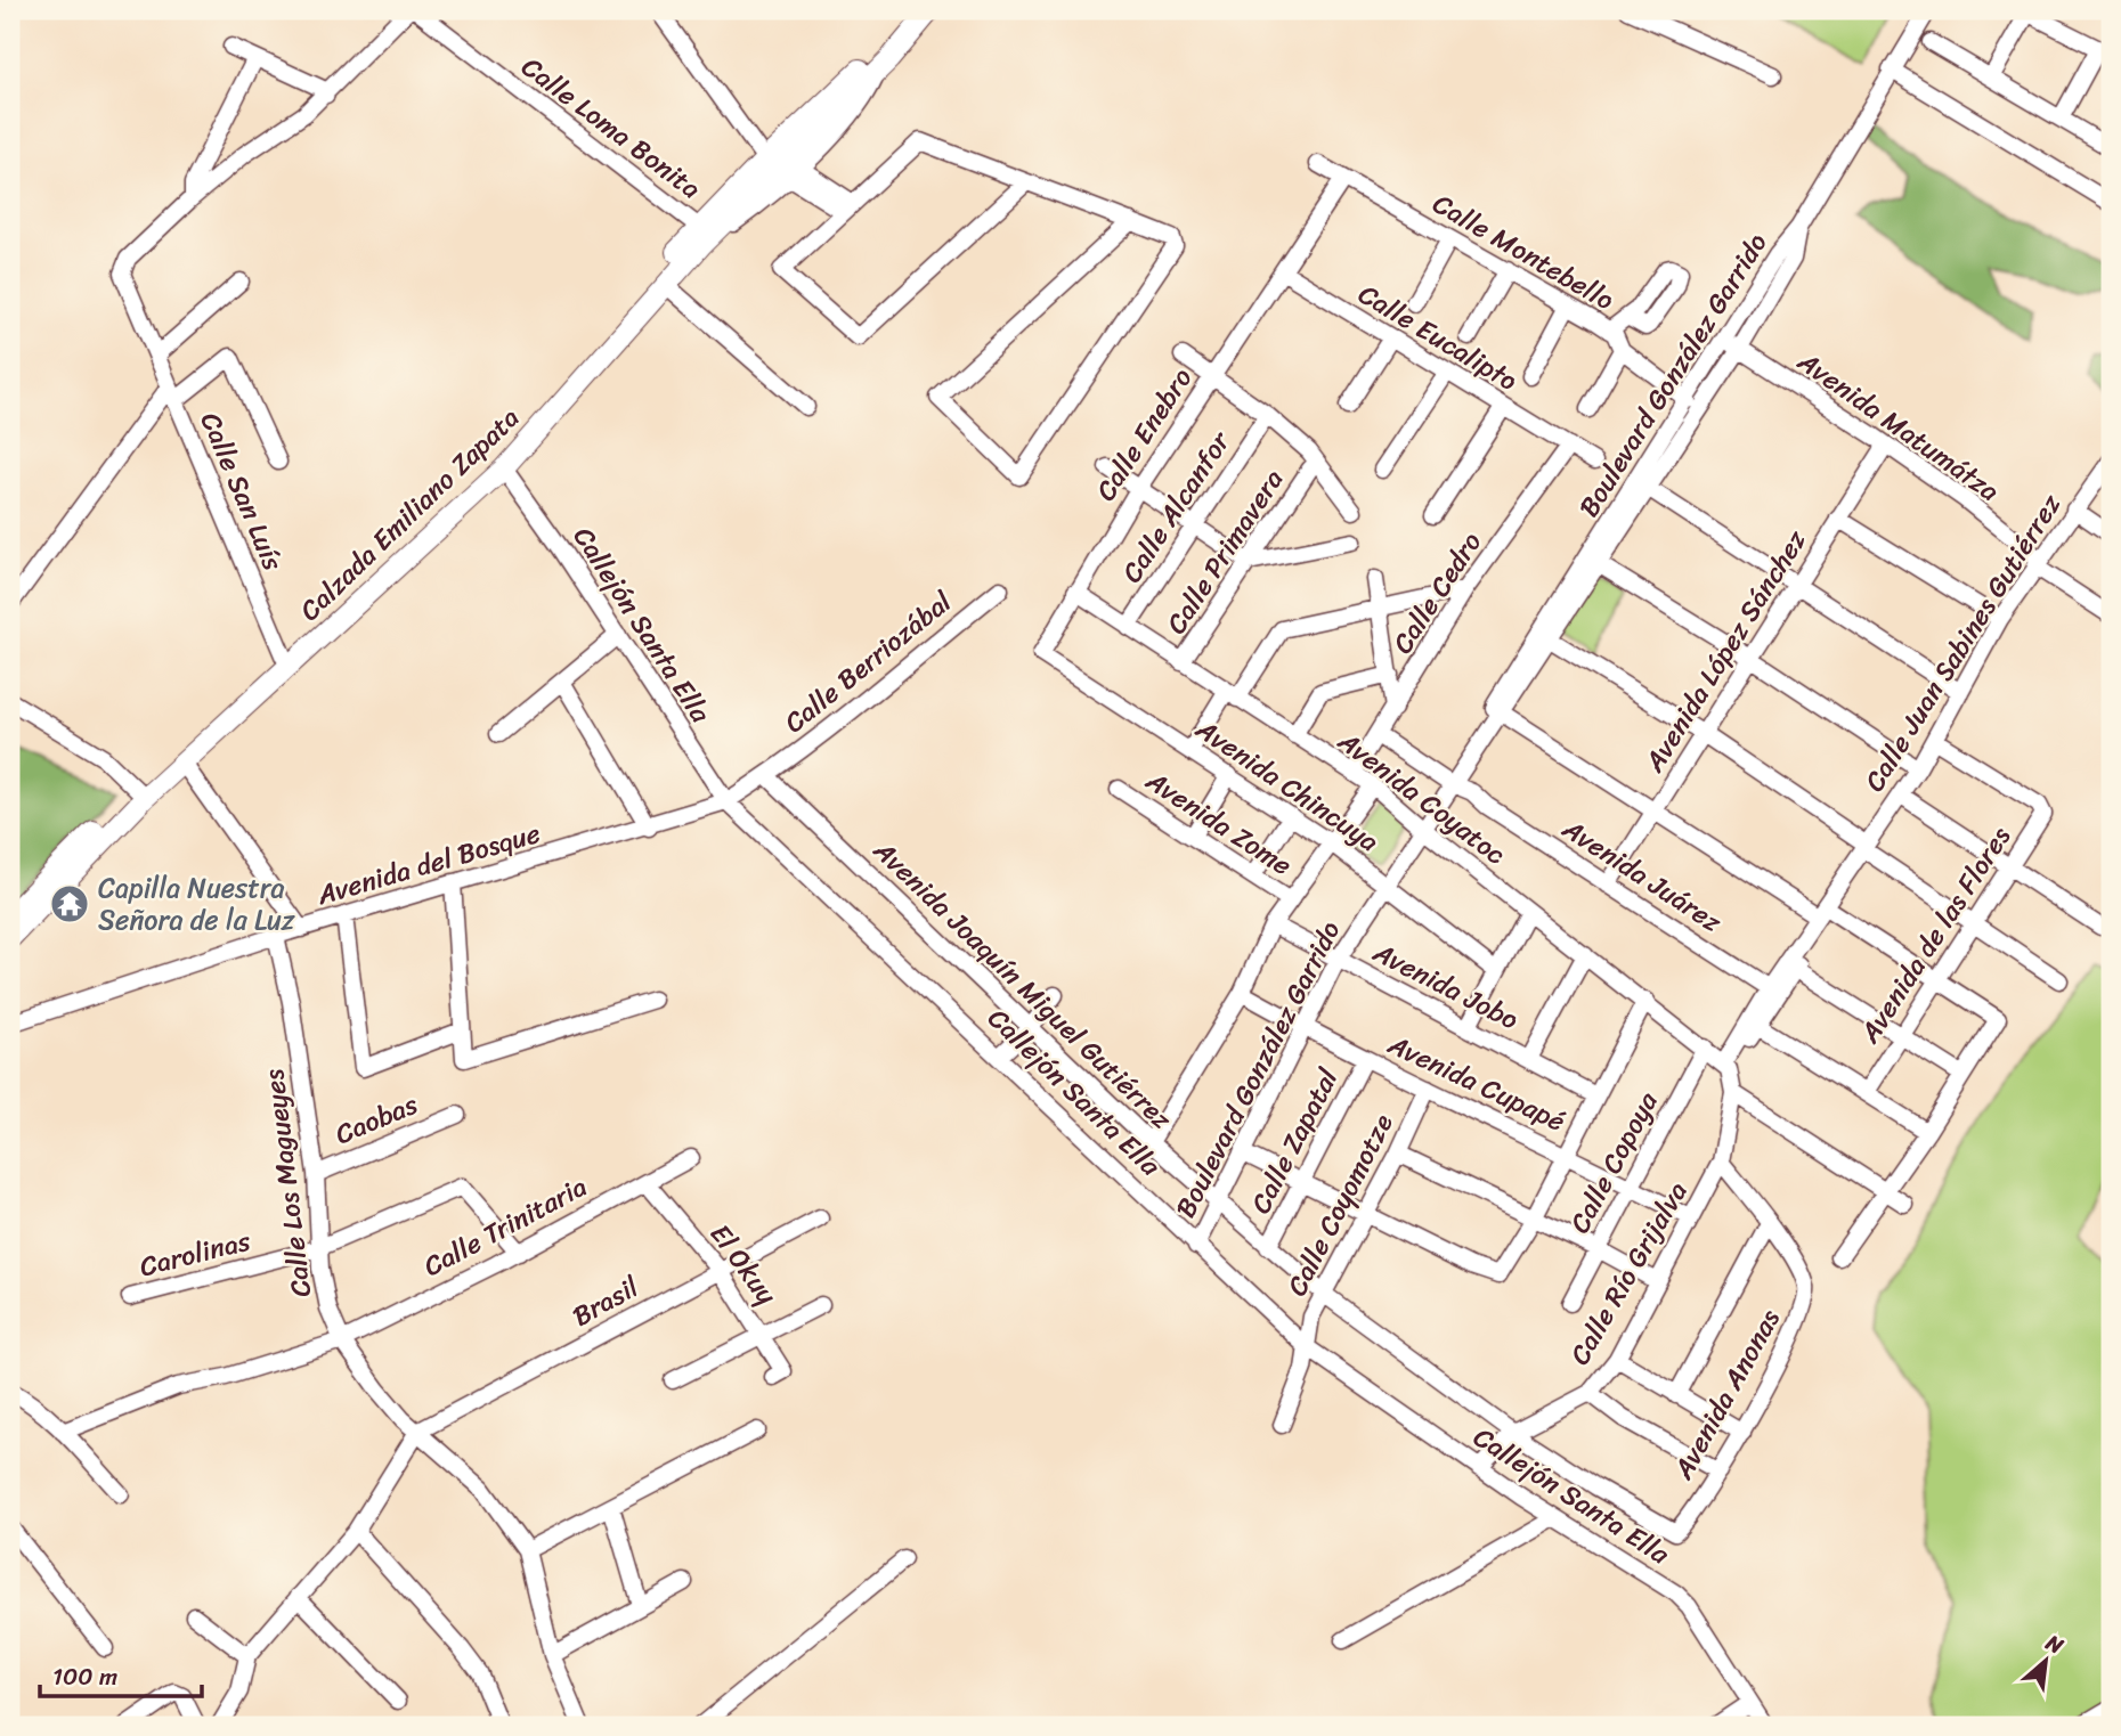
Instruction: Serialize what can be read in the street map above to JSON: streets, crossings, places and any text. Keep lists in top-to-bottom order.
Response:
{
  "streets": {
    "main road": ["Calzada Emiliano Zapata"],
    "street": [
      "Calle Loma Bonita",
      "Calle Montebello",
      "Calle Eucalipto",
      "Boulevard González Garrido",
      "Avenida Matumátza",
      "Calle Enebro",
      "Calle San Luís",
      "Calle Alcanfor",
      "Calle Primavera",
      "Calle Cedro",
      "Callejón Santa Ella",
      "Calle Juan Sabines Gutiérrez",
      "Avenida López Sánchez",
      "Calle Berriozábal",
      "Avenida Chincuya",
      "Avenida Coyatoc",
      "Avenida Zome",
      "Avenida del Bosque",
      "Avenida Juárez",
      "Avenida de las Flores",
      "Avenida Joaquín Miguel Gutiérrez",
      "Avenida Jobo",
      "Avenida Cupapé",
      "Caobas",
      "Calle Zapatal",
      "Calle Copoya",
      "Calle Los Magueyes",
      "Calle Coyomotze",
      "Calle Trinitaria",
      "Carolinas",
      "El Okuy",
      "Calle Río Grijalva",
      "Brasil",
      "Avenida Anonas"
    ]
  },
  "crossings": [
    ["Calle Loma Bonita", "Calzada Emiliano Zapata"],
    ["Calle Montebello", "Boulevard González Garrido"],
    ["Calle Montebello", "Calle Enebro"],
    ["Calle Eucalipto", "Calle Enebro"],
    ["Calle Eucalipto", "Calle Cedro"],
    ["Boulevard González Garrido", "Avenida Matumátza"],
    ["Boulevard González Garrido", "Callejón Santa Ella"],
    ["Boulevard González Garrido", "Avenida Chincuya"],
    ["Boulevard González Garrido", "Avenida Coyatoc"],
    ["Boulevard González Garrido", "Avenida Juárez"],
    ["Boulevard González Garrido", "Avenida Joaquín Miguel Gutiérrez"],
    ["Boulevard González Garrido", "Avenida Jobo"],
    ["Boulevard González Garrido", "Avenida Cupapé"],
    ["Avenida Matumátza", "Calle Juan Sabines Gutiérrez"],
    ["Avenida Matumátza", "Avenida López Sánchez"],
    ["Calle Enebro", "Avenida Chincuya"],
    ["Calle Enebro", "Avenida Coyatoc"],
    ["Calle San Luís", "Calzada Emiliano Zapata"],
    ["Calle Alcanfor", "Avenida Coyatoc"],
    ["Calzada Emiliano Zapata", "Callejón Santa Ella"],
    ["Calle Primavera", "Avenida Coyatoc"],
    ["Calle Cedro", "Avenida Coyatoc"],
    ["Calle Cedro", "Avenida Juárez"],
    ["Callejón Santa Ella", "Avenida del Bosque"],
    ["Callejón Santa Ella", "Calle Coyomotze"],
    ["Callejón Santa Ella", "Calle Río Grijalva"],
    ["Calle Juan Sabines Gutiérrez", "Avenida Coyatoc"],
    ["Calle Juan Sabines Gutiérrez", "Avenida Juárez"],
    ["Calle Juan Sabines Gutiérrez", "Avenida de las Flores"],
    ["Avenida López Sánchez", "Avenida Juárez"],
    ["Calle Berriozábal", "Avenida del Bosque"],
    ["Calle Berriozábal", "Avenida Joaquín Miguel Gutiérrez"],
    ["Avenida Coyatoc", "Calle Copoya"],
    ["Avenida del Bosque", "Avenida Joaquín Miguel Gutiérrez"],
    ["Avenida del Bosque", "Calle Los Magueyes"],
    ["Avenida Joaquín Miguel Gutiérrez", "Calle Zapatal"],
    ["Avenida Joaquín Miguel Gutiérrez", "Calle Coyomotze"],
    ["Avenida Joaquín Miguel Gutiérrez", "Calle Río Grijalva"],
    ["Avenida Joaquín Miguel Gutiérrez", "Avenida Anonas"],
    ["Avenida Cupapé", "Calle Zapatal"],
    ["Avenida Cupapé", "Calle Copoya"],
    ["Avenida Cupapé", "Calle Coyomotze"],
    ["Avenida Cupapé", "Calle Río Grijalva"],
    ["Caobas", "Calle Los Magueyes"],
    ["Calle Los Magueyes", "Calle Trinitaria"],
    ["Calle Los Magueyes", "Carolinas"],
    ["Calle Los Magueyes", "Brasil"],
    ["Calle Trinitaria", "Carolinas"],
    ["Calle Trinitaria", "El Okuy"],
    ["El Okuy", "Brasil"]
  ],
  "places": {
    "temple": ["Capilla Nuestra Señora de la Luz"]
  },
  "scale_bar": "100 m",
  "north": "top right"
}
